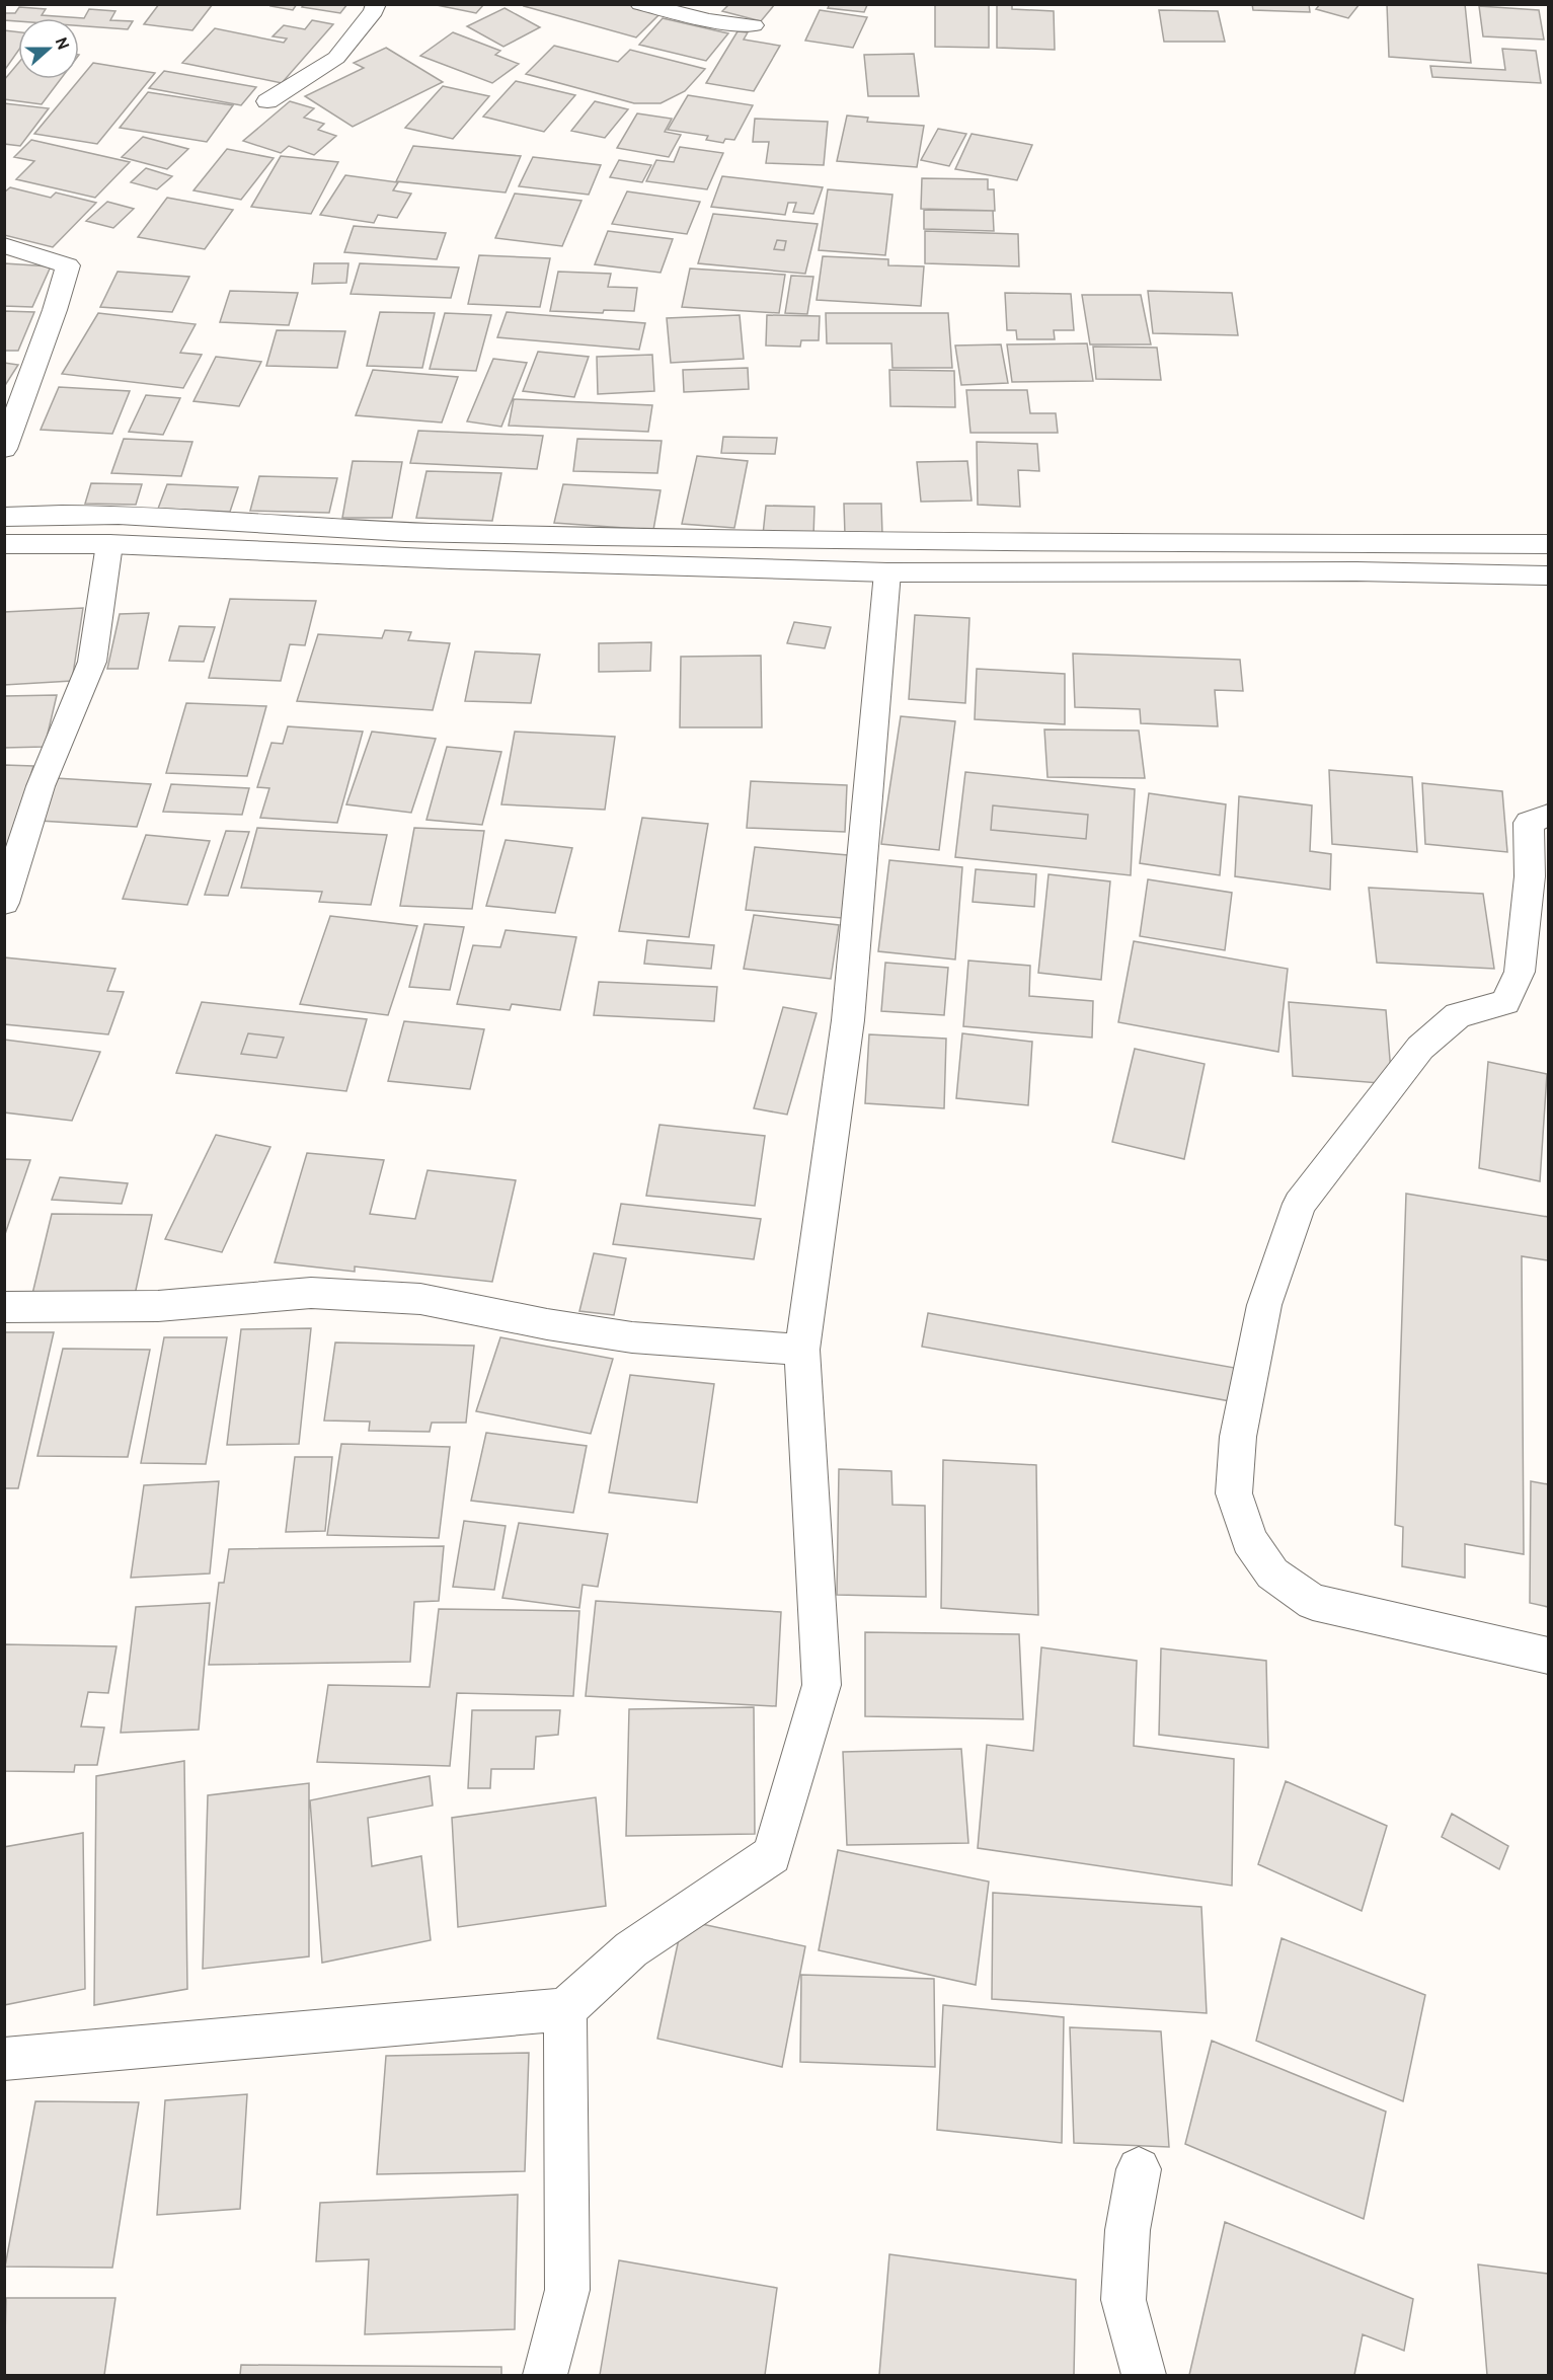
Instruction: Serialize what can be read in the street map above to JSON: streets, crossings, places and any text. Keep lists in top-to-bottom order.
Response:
{
  "north": "right"
}
